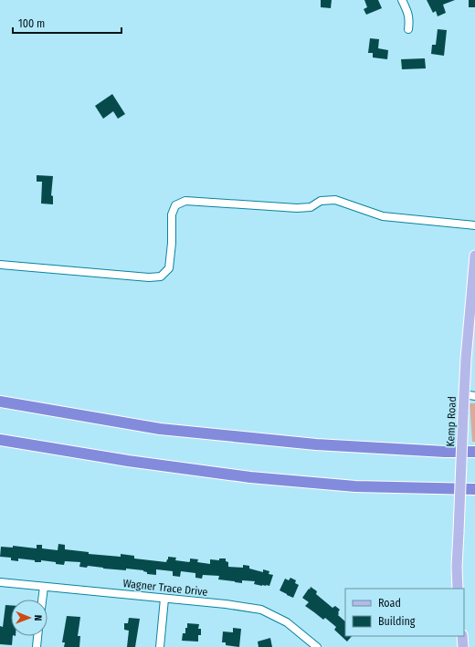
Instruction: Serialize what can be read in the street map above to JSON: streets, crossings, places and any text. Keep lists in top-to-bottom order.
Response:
{
  "streets": {
    "main road": ["Kemp Road"],
    "street": ["Wagner Trace Drive"]
  },
  "legend": ["Road", "Building"],
  "scale_bar": "100 m",
  "north": "right"
}
